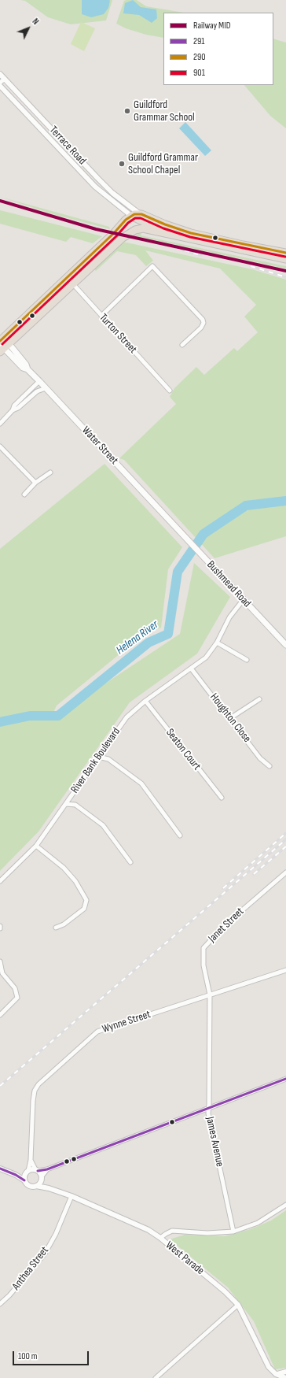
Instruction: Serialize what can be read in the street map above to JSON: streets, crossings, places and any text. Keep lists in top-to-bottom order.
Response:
{
  "streets": {
    "main road": ["Water Street", "Bushmead Road"],
    "street": [
      "Terrace Road",
      "Turton Street",
      "Houghton Close",
      "Seaton Court",
      "River Bank Boulevard",
      "Janet Street",
      "Wynne Street",
      "James Avenue",
      "West Parade",
      "Anthea Street"
    ]
  },
  "crossings": [
    ["Water Street", "Bushmead Road"],
    ["Bushmead Road", "River Bank Boulevard"],
    ["Houghton Close", "River Bank Boulevard"],
    ["Seaton Court", "River Bank Boulevard"],
    ["Janet Street", "Wynne Street"],
    ["Janet Street", "James Avenue"],
    ["Wynne Street", "James Avenue"],
    ["Wynne Street", "West Parade"],
    ["West Parade", "Anthea Street"]
  ],
  "water": ["Helena River"],
  "places": ["Guildford Grammar School", "Guildford Grammar School Chapel"],
  "lines": [
    "rail line MID",
    "transit line 290",
    "transit line 901",
    "transit line 291"
  ],
  "legend": [
    "Railway MID",
    "291",
    "290",
    "901"
  ],
  "scale_bar": "100 m",
  "north": "top right"
}
